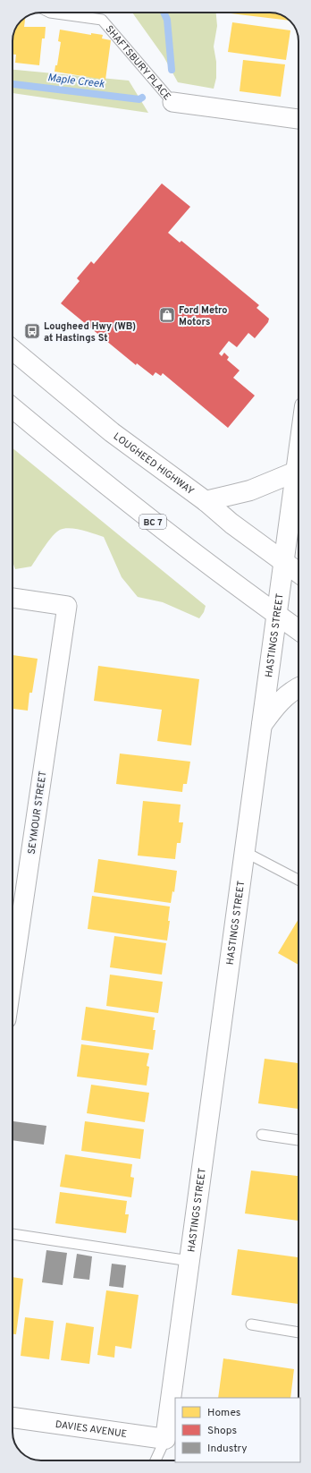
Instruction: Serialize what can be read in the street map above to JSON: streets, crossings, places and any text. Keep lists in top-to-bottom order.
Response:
{
  "streets": {
    "street": [
      "SHAFTSBURY PLACE",
      "LOUGHEED HIGHWAY",
      "BC 7",
      "HASTINGS STREET",
      "SEYMOUR STREET",
      "DAVIES AVENUE"
    ]
  },
  "crossings": [
    ["LOUGHEED HIGHWAY", "HASTINGS STREET"],
    ["BC 7", "HASTINGS STREET"],
    ["HASTINGS STREET", "DAVIES AVENUE"]
  ],
  "water": ["Maple Creek"],
  "places": {
    "shop": ["Ford Metro Motors"],
    "bus stop": ["Lougheed Hwy (WB) at Hastings St"]
  },
  "legend": ["Homes", "Shops", "Industry"]
}
